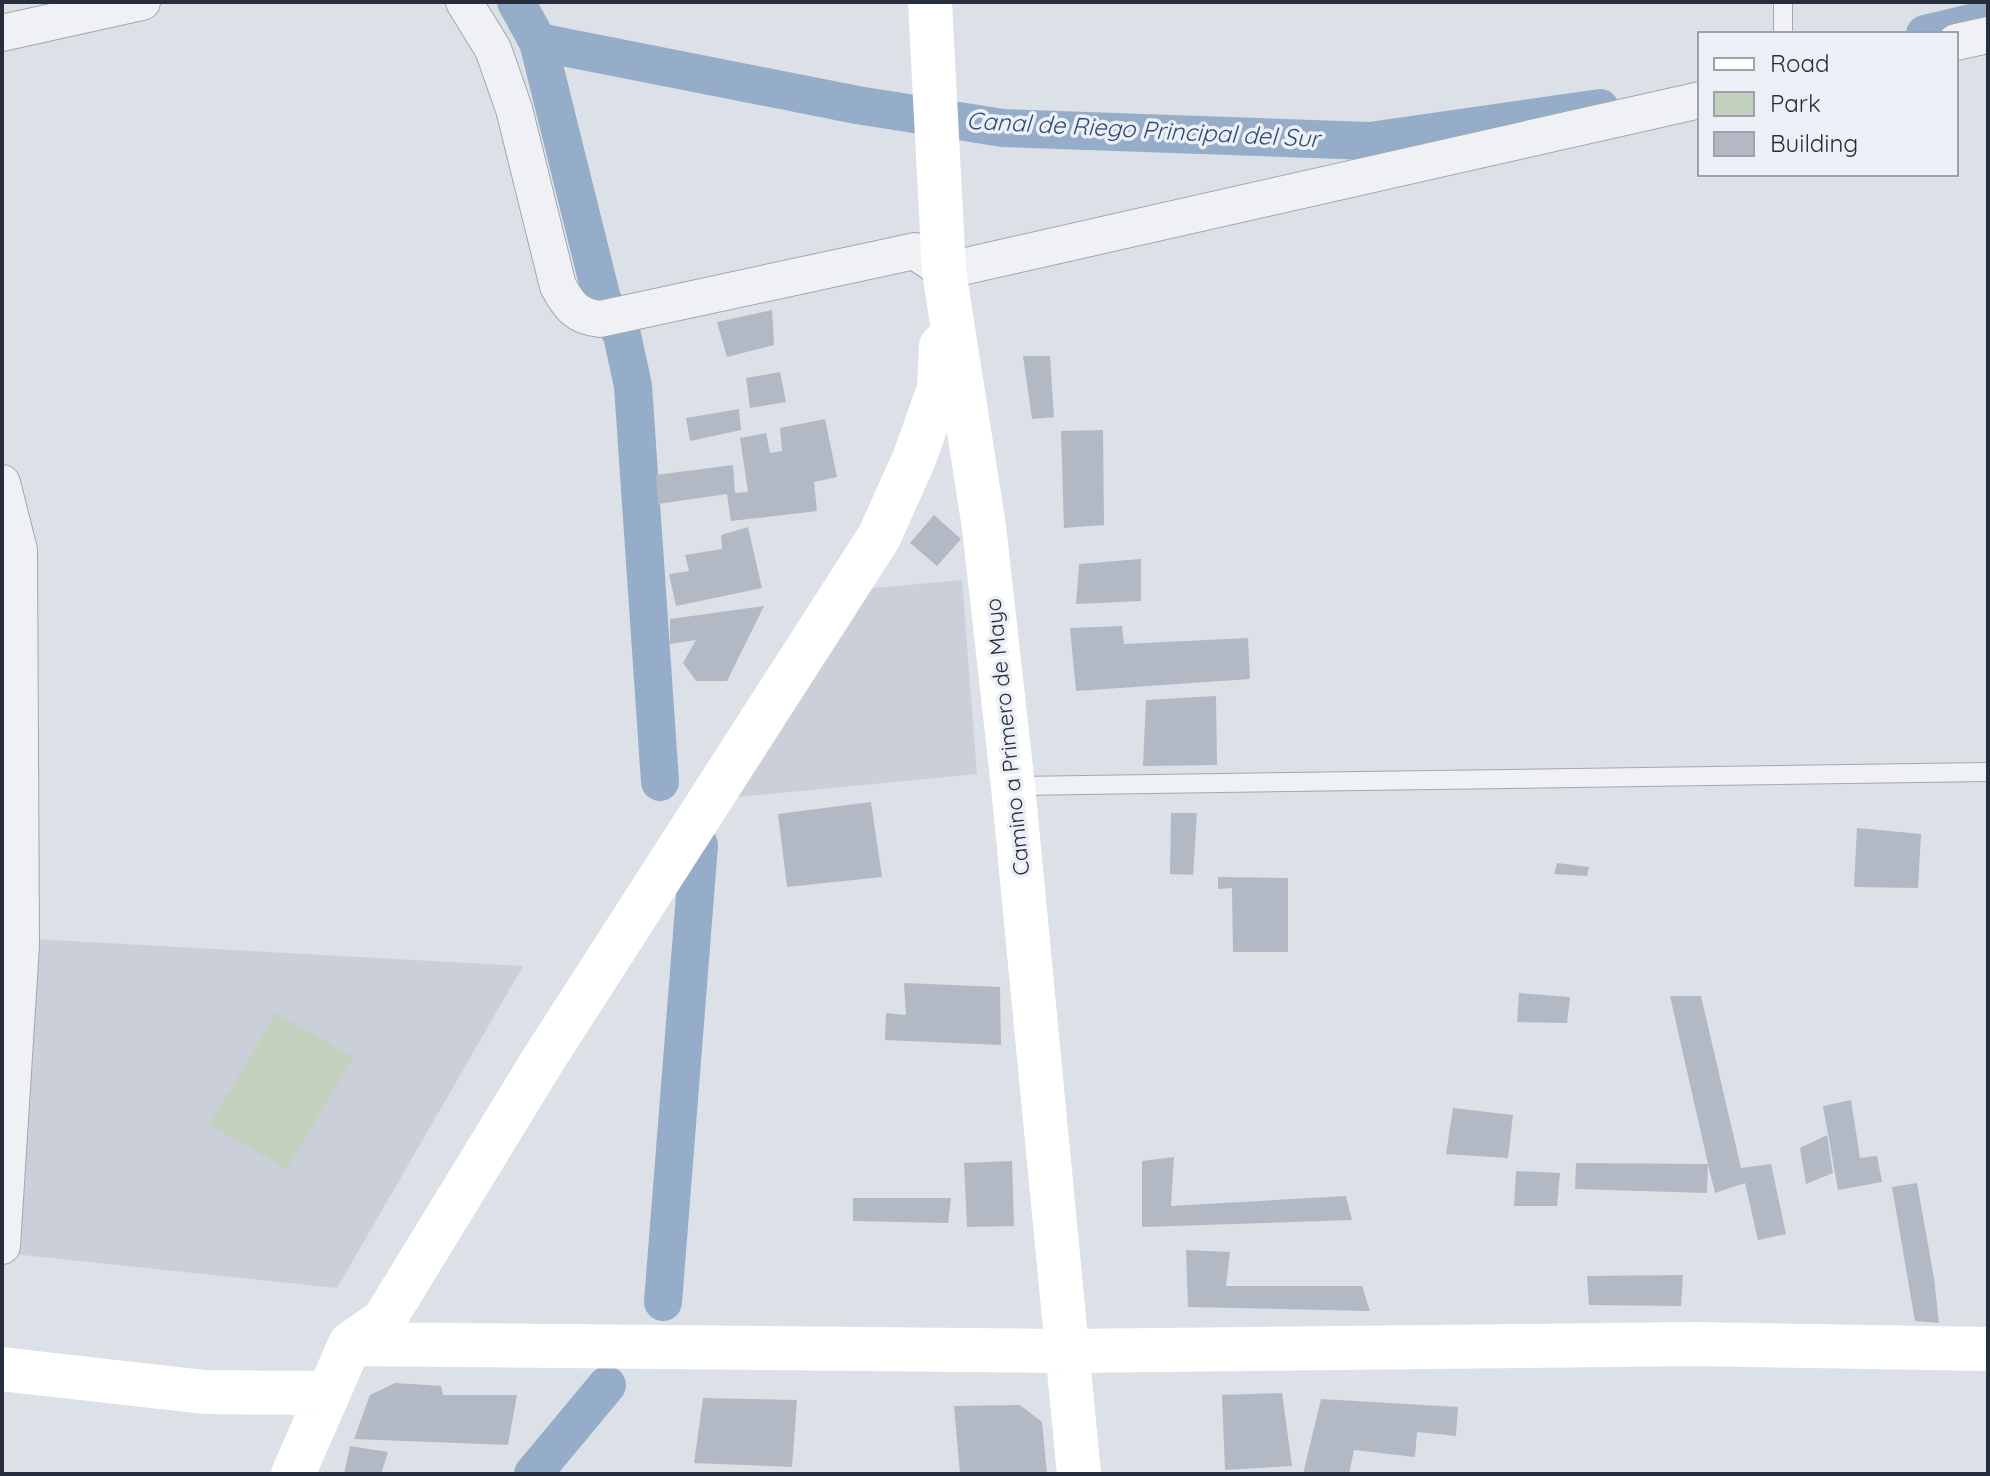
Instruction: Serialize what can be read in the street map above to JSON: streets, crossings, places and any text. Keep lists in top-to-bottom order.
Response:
{
  "streets": {
    "street": ["Camino a Primero de Mayo"]
  },
  "water": ["Canal de Riego Principal del Sur"],
  "legend": ["Road", "Park", "Building"]
}
